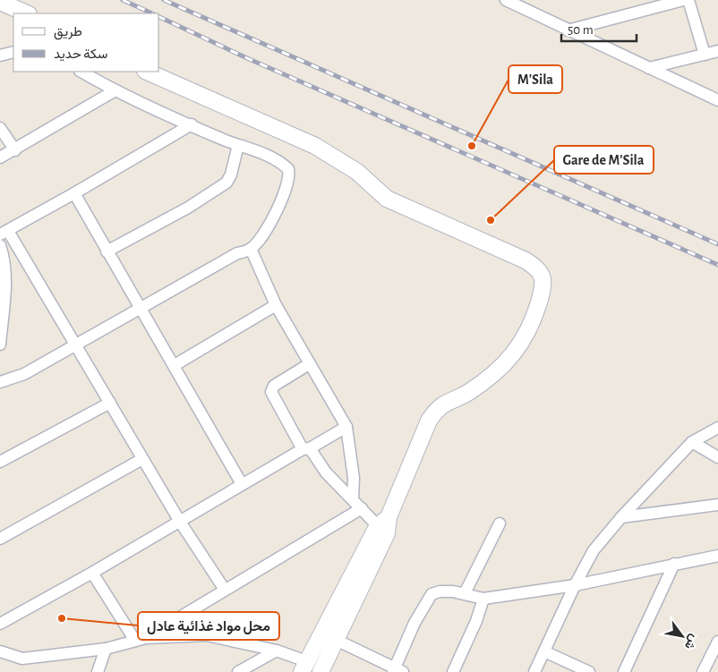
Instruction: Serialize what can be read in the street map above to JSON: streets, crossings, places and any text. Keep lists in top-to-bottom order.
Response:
{
  "places": ["M'Sila", "Gare de M'Sila", "محل مواد غذائية عادل"],
  "legend": ["طريق", "سكة حديد"],
  "scale_bar": "50 m",
  "north": "bottom right"
}
